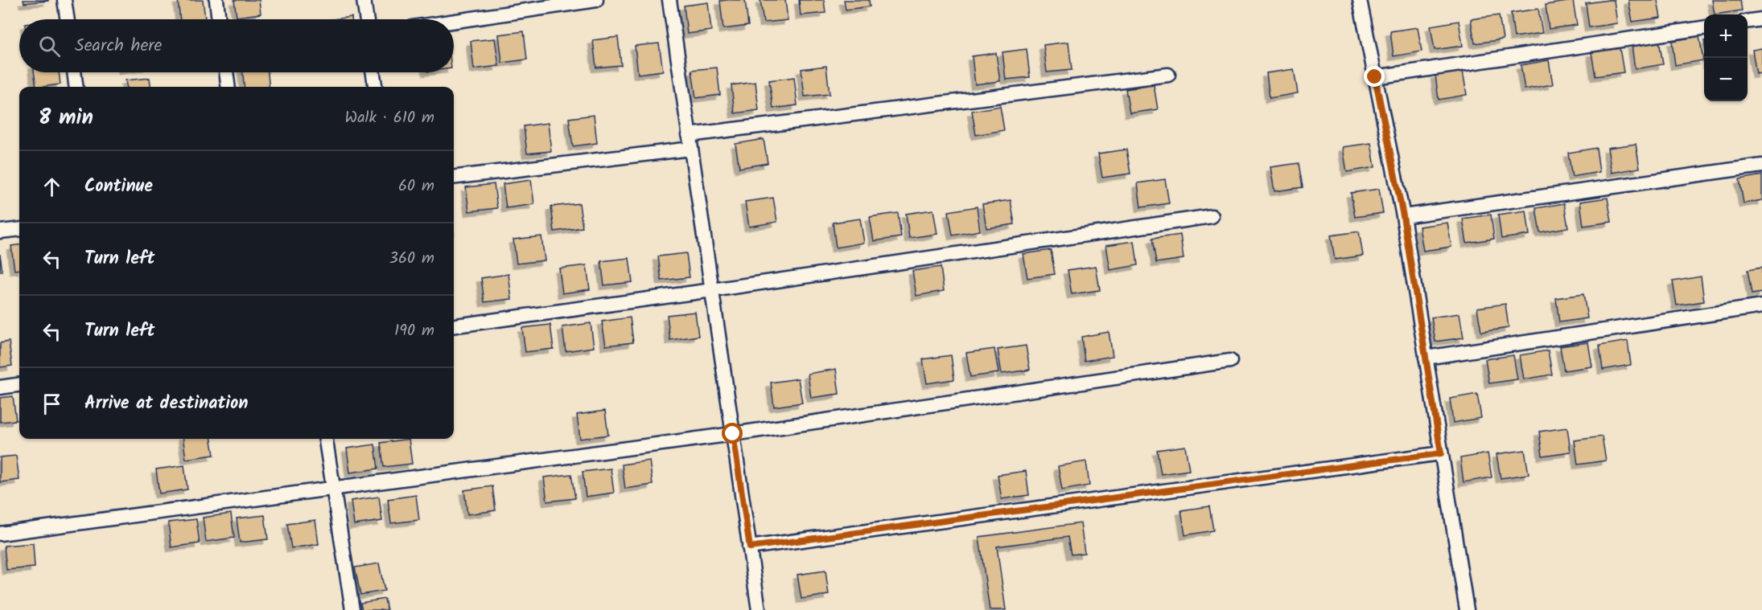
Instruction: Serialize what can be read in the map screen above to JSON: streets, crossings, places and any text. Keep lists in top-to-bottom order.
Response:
{
  "page": {
    "map_buttons": ["+", "−"],
    "search": "Search here",
    "heading": ["8 min", "Walk · 610 m"],
    "list": [
      ["Continue", "60 m"],
      ["Turn left", "360 m"],
      ["Turn left", "190 m"],
      "Arrive at destination"
    ]
  }
}
